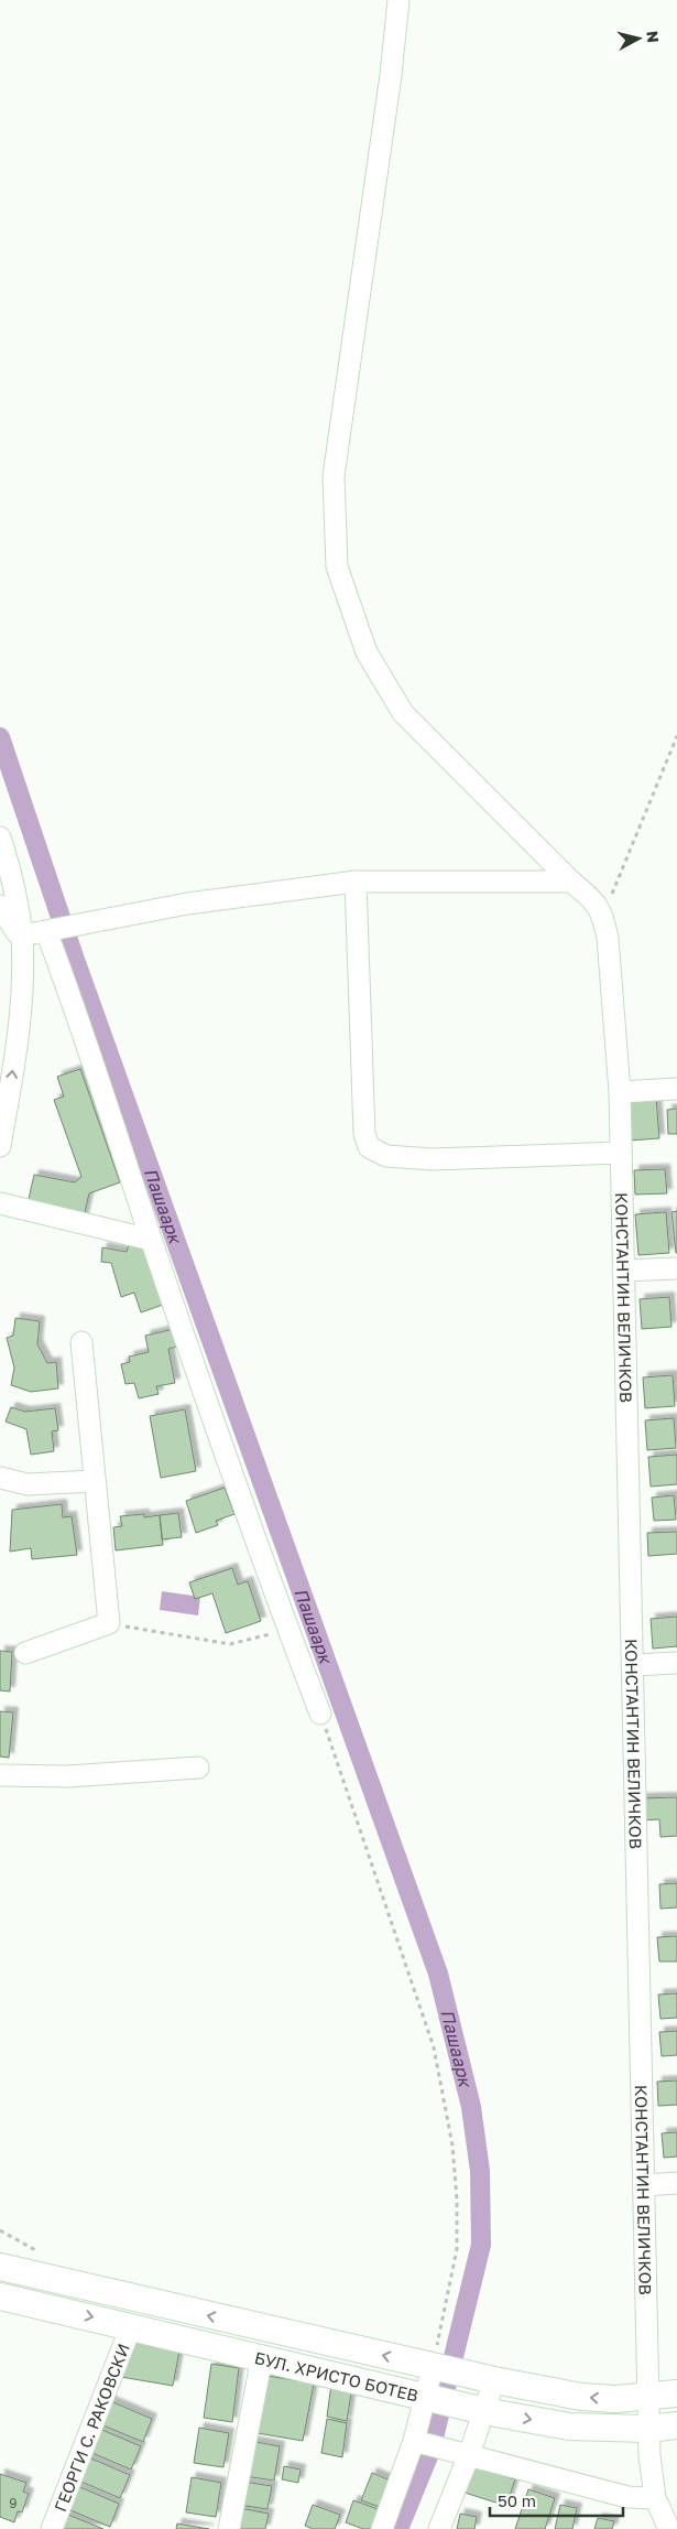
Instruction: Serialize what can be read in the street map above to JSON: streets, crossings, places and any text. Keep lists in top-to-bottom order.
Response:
{
  "streets": {
    "main road": ["БУЛ. ХРИСТО БОТЕВ"],
    "street": ["КОНСТАНТИН ВЕЛИЧКОВ", "ГЕОРГИ С. РАКОВСКИ"]
  },
  "crossings": [
    ["КОНСТАНТИН ВЕЛИЧКОВ", "БУЛ. ХРИСТО БОТЕВ"],
    ["БУЛ. ХРИСТО БОТЕВ", "ГЕОРГИ С. РАКОВСКИ"]
  ],
  "water": ["Пашаарк"],
  "house_numbers": ["9"],
  "scale_bar": "50 m",
  "north": "right"
}
